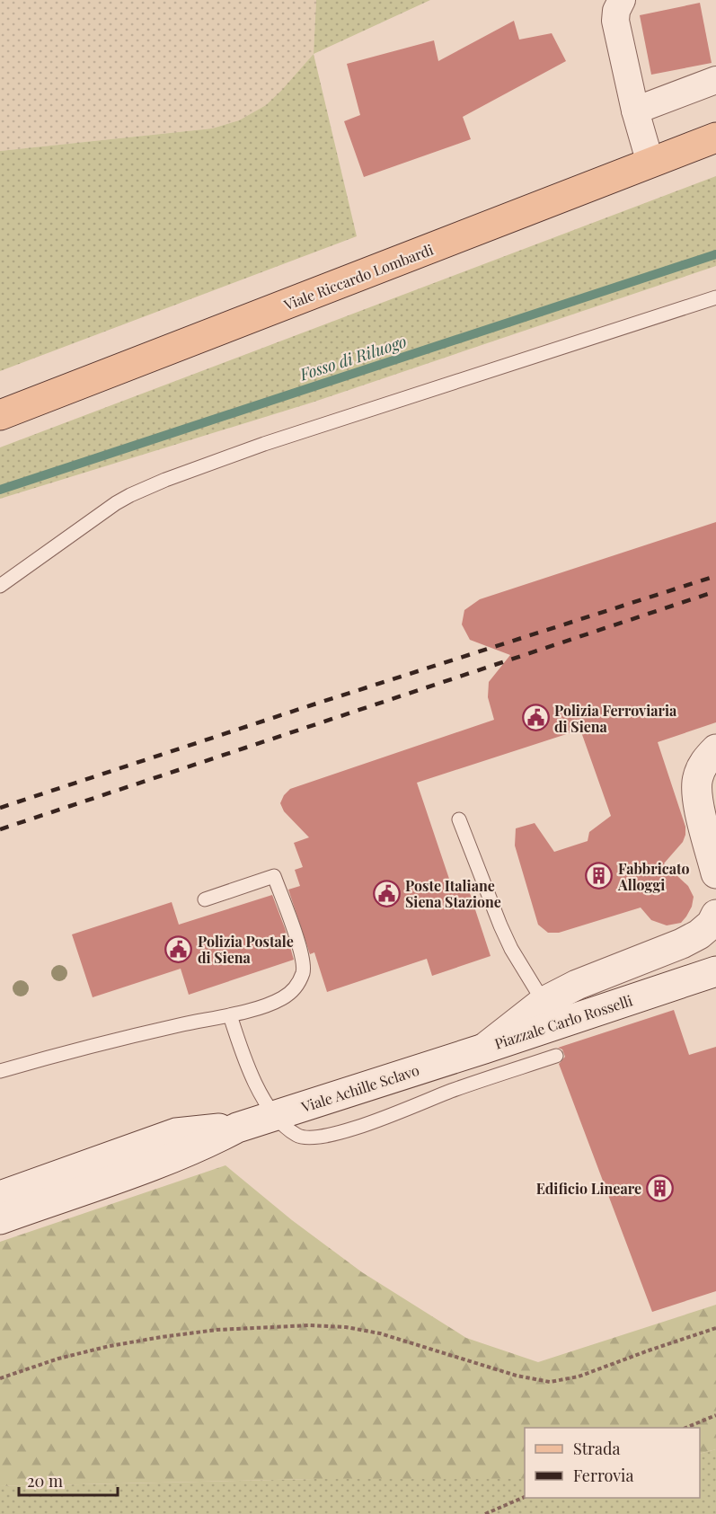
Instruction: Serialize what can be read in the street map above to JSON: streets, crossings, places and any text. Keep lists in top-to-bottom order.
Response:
{
  "streets": {
    "main road": ["Viale Riccardo Lombardi", "Piazzale Carlo Rosselli", "Viale Achille Sclavo"]
  },
  "crossings": [
    ["Piazzale Carlo Rosselli", "Viale Achille Sclavo"]
  ],
  "water": ["Fosso di Riluogo"],
  "places": {
    "public building": ["Polizia Ferroviaria di Siena", "Poste Italiane Siena Stazione", "Polizia Postale di Siena"],
    "building": ["Fabbricato Alloggi", "Edificio Lineare"]
  },
  "legend": ["Strada", "Ferrovia"],
  "scale_bar": "20 m"
}
